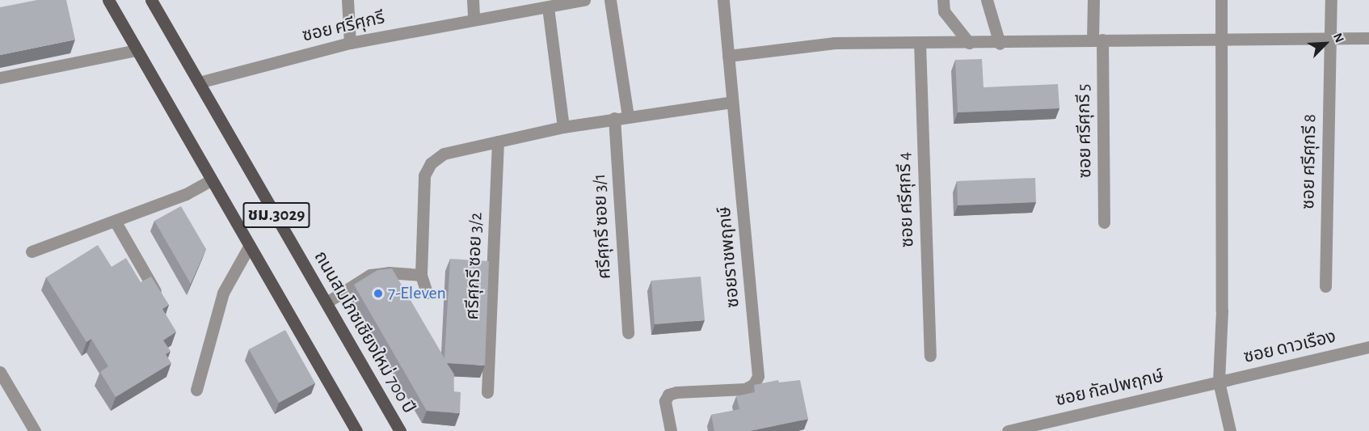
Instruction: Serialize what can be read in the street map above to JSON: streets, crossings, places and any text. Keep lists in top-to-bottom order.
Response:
{
  "streets": {
    "main road": ["ชม.3029", "ถนนสมโภชเชียงใหม่ 700 ปี"],
    "street": [
      "ซอย ศรีศุกรี",
      "ซอย ศรีศุกรี 5",
      "ซอย ศรีศุกรี 8",
      "ซอย ศรีศุกรี 4",
      "ศรีศุกรี ซอย 3/1",
      "ซอยราชพฤกษ์",
      "ศรีศุกรี ซอย 3/2",
      "ซอย ดาวเรือง",
      "ซอย กัลปพฤกษ์"
    ]
  },
  "crossings": [
    ["ซอย ศรีศุกรี", "ถนนสมโภชเชียงใหม่ 700 ปี"],
    ["ซอย ดาวเรือง", "ซอย กัลปพฤกษ์"]
  ],
  "places": ["7-Eleven"],
  "north": "top right"
}
